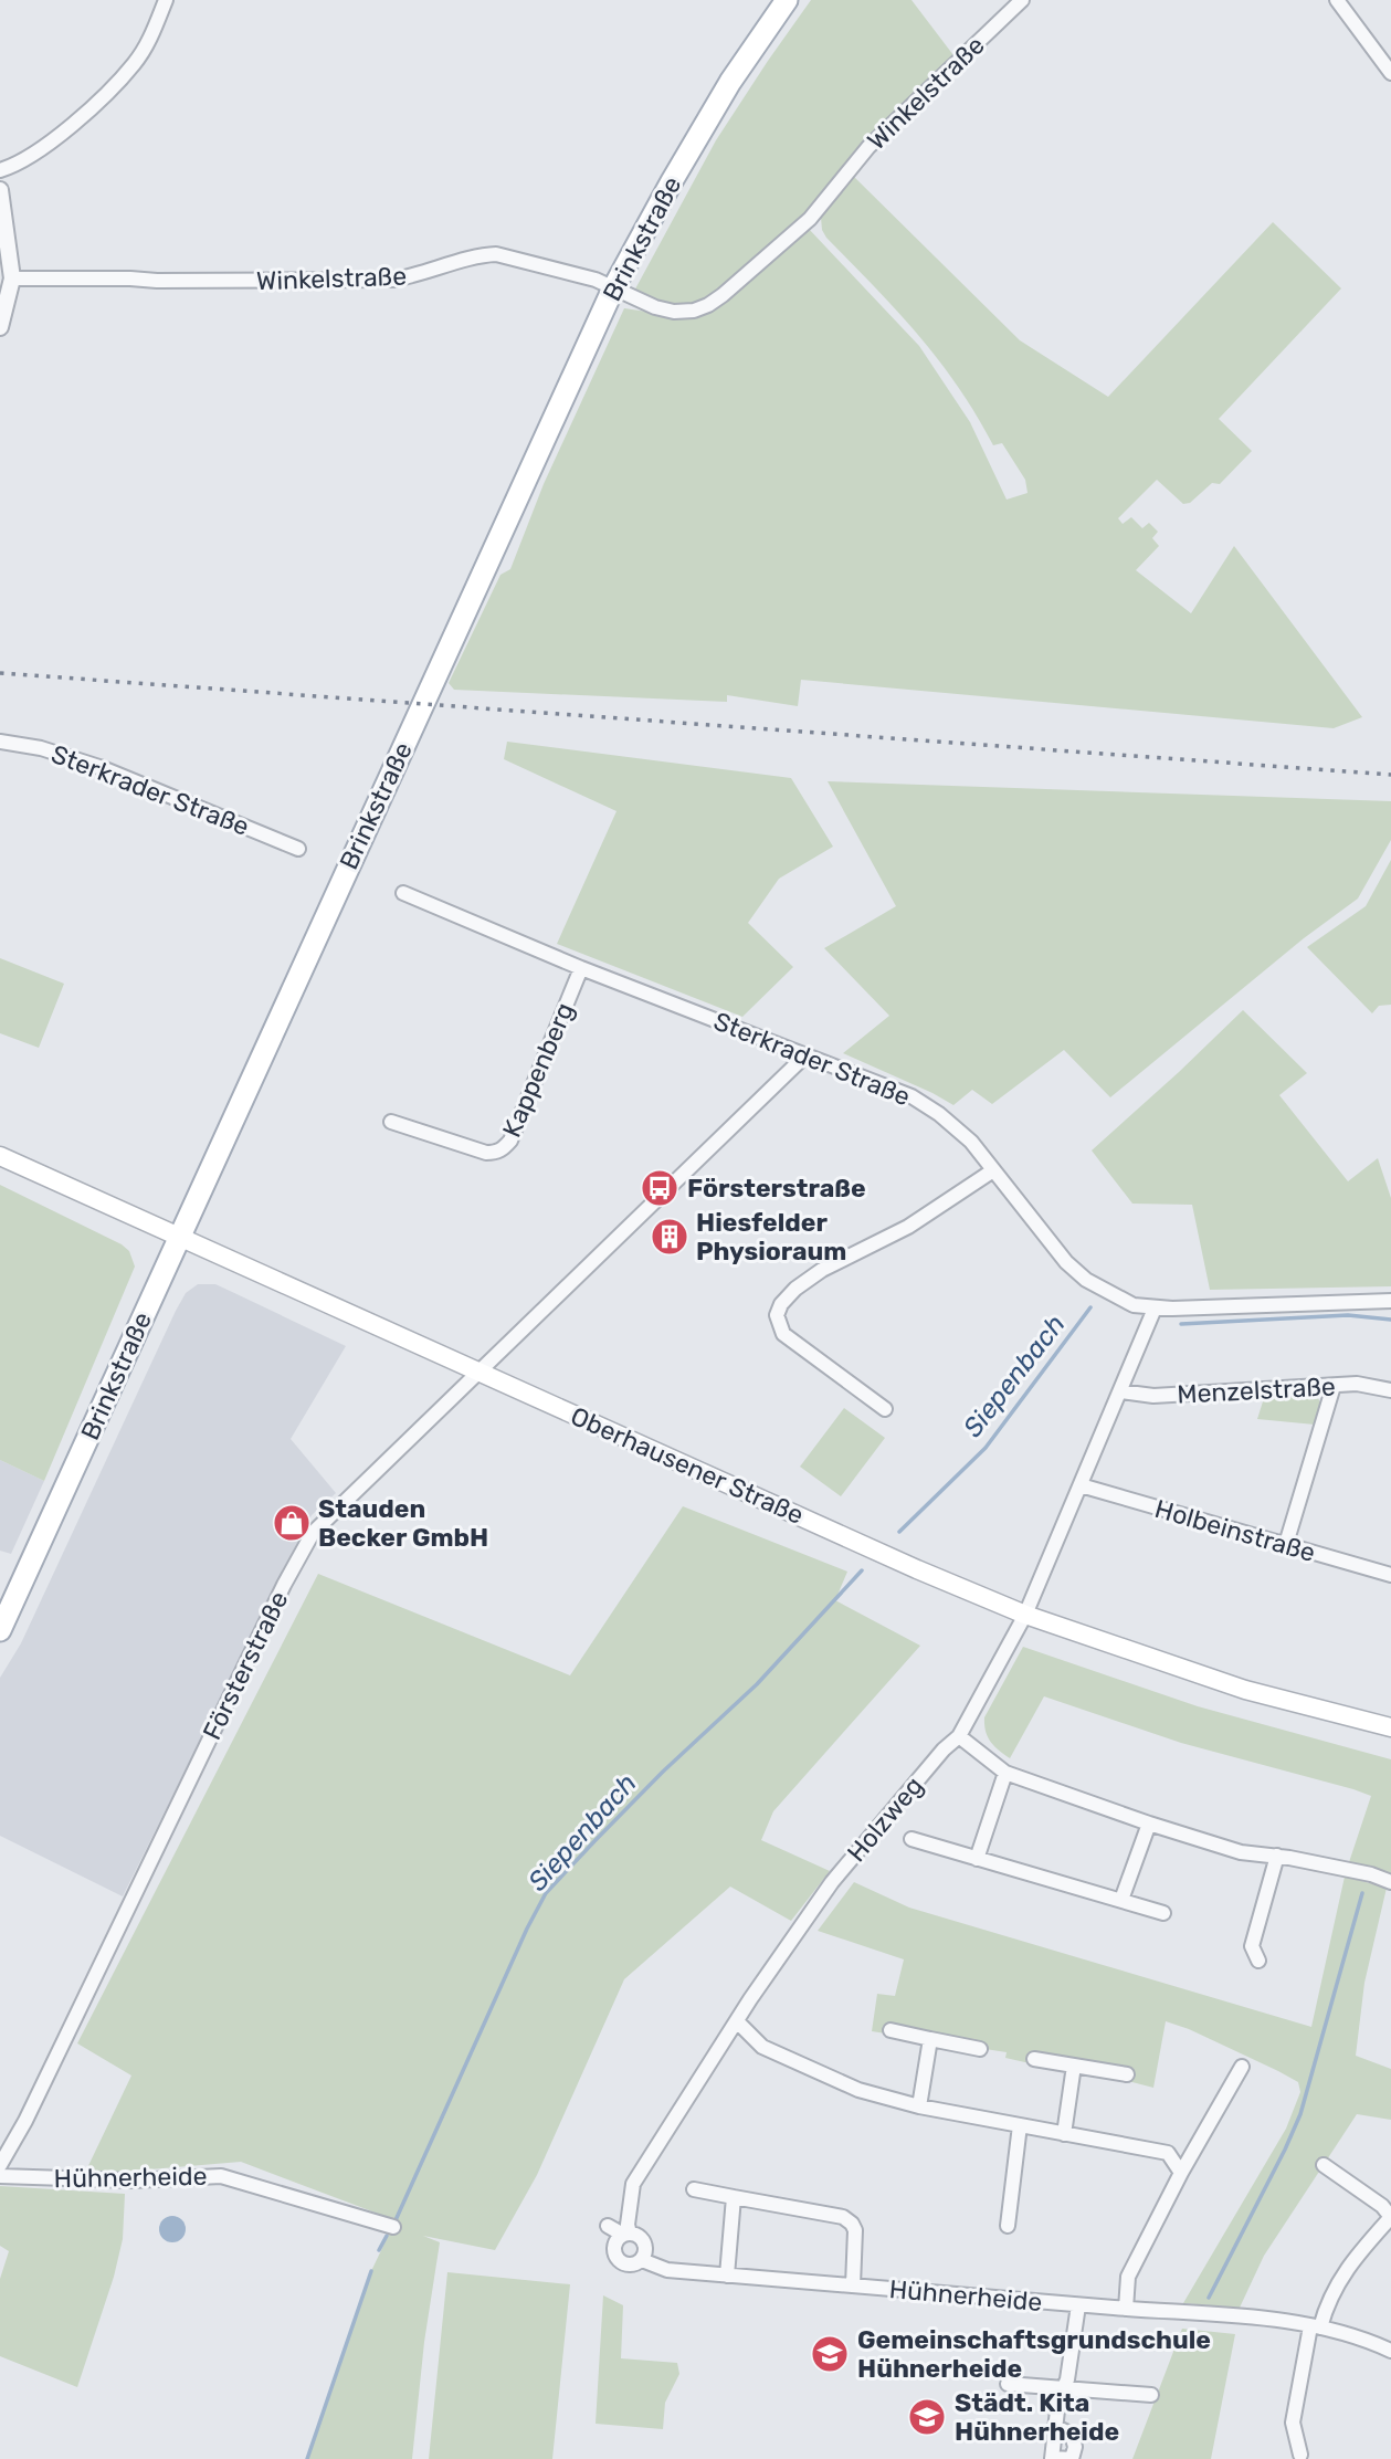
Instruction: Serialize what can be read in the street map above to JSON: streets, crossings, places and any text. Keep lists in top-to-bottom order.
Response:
{
  "streets": {
    "main road": ["Brinkstraße", "Oberhausener Straße"],
    "street": [
      "Winkelstraße",
      "Sterkrader Straße",
      "Kappenberg",
      "Menzelstraße",
      "Holbeinstraße",
      "Försterstraße",
      "Holzweg",
      "Hühnerheide"
    ]
  },
  "crossings": [
    ["Winkelstraße", "Brinkstraße"],
    ["Brinkstraße", "Oberhausener Straße"],
    ["Sterkrader Straße", "Kappenberg"],
    ["Sterkrader Straße", "Försterstraße"],
    ["Sterkrader Straße", "Holzweg"],
    ["Menzelstraße", "Holzweg"],
    ["Oberhausener Straße", "Försterstraße"],
    ["Oberhausener Straße", "Holzweg"],
    ["Holbeinstraße", "Holzweg"],
    ["Holzweg", "Hühnerheide"]
  ],
  "water": ["Siepenbach"],
  "places": {
    "bus stop": ["Försterstraße"],
    "building": ["Hiesfelder Physioraum"],
    "shop": ["Stauden Becker GmbH"],
    "school or university": ["Gemeinschaftsgrundschule Hühnerheide", "Städt. Kita Hühnerheide"]
  }
}
